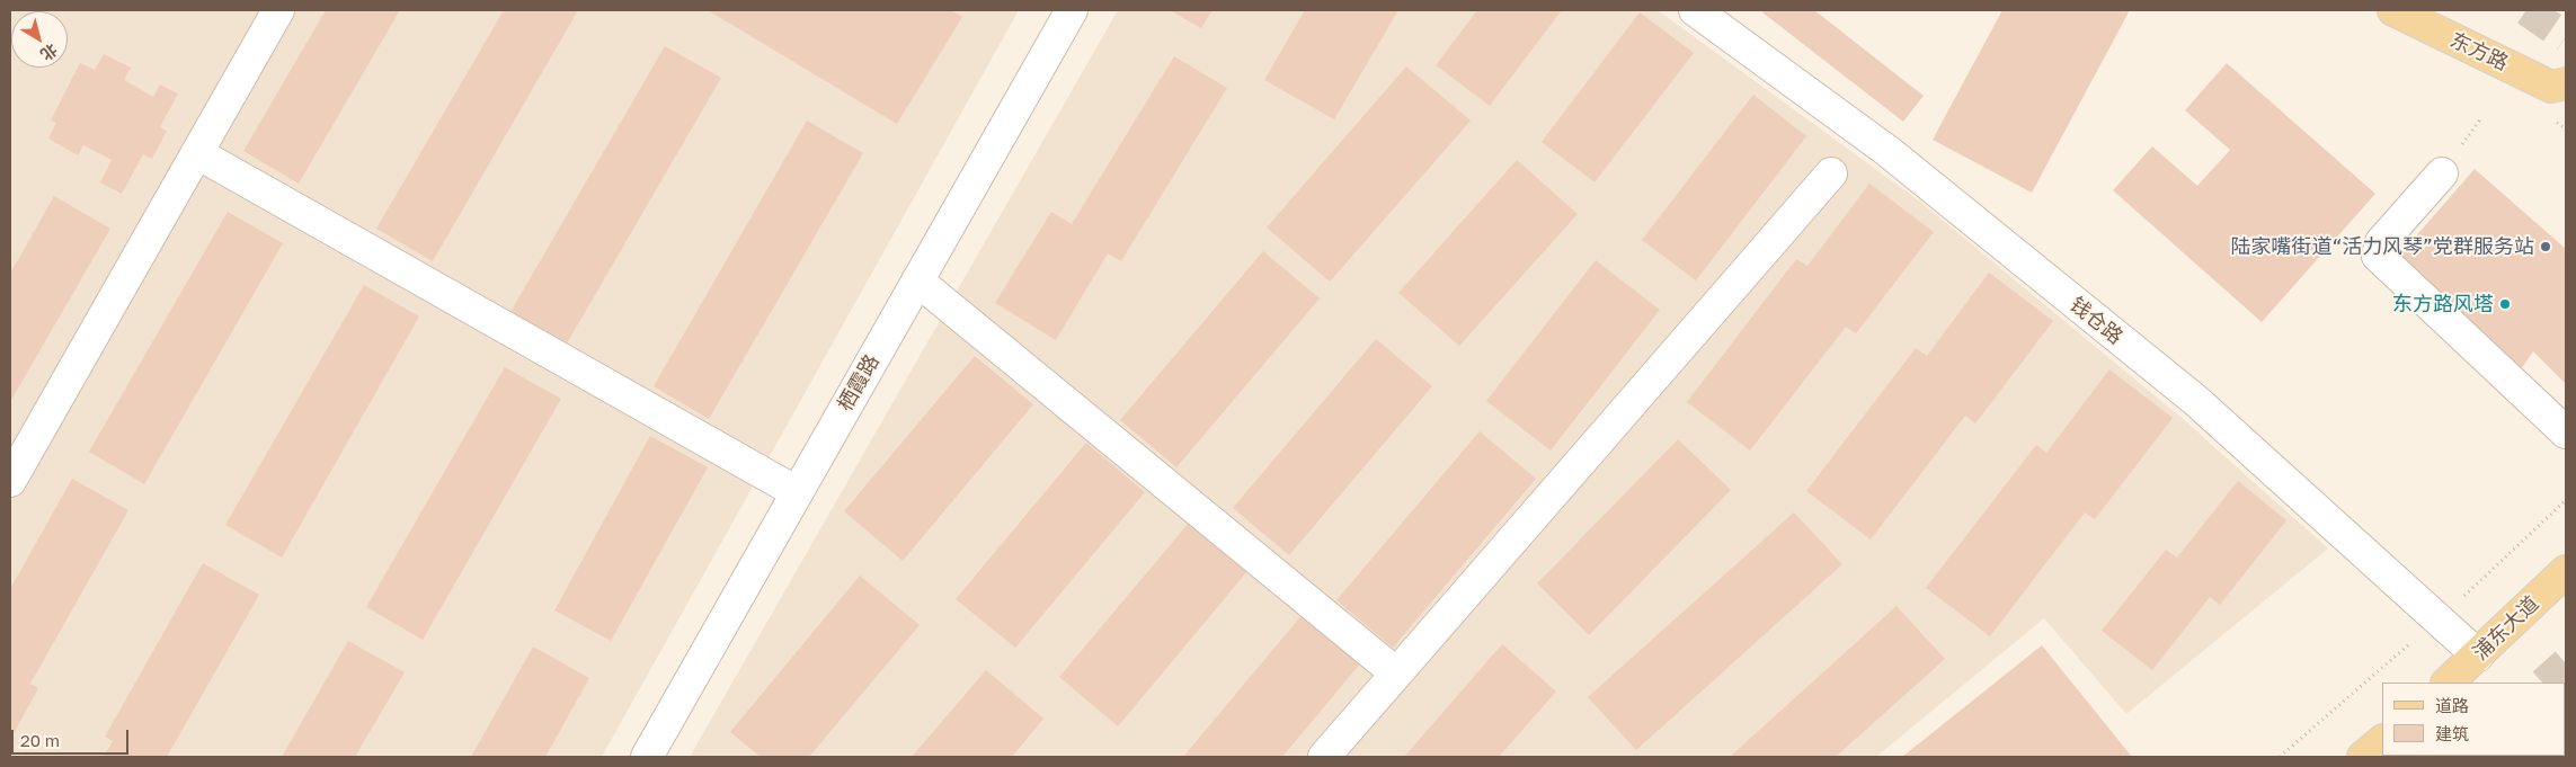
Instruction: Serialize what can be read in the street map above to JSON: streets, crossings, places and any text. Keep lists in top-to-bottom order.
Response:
{
  "streets": {
    "main road": ["东方路", "浦东大道"],
    "street": ["钱仓路", "栖霞路"]
  },
  "crossings": [
    ["钱仓路", "浦东大道"]
  ],
  "places": ["陆家嘴街道“活力风琴”党群服务站", "东方路风塔"],
  "legend": ["道路", "建筑"],
  "scale_bar": "20 m",
  "north": "bottom right"
}
